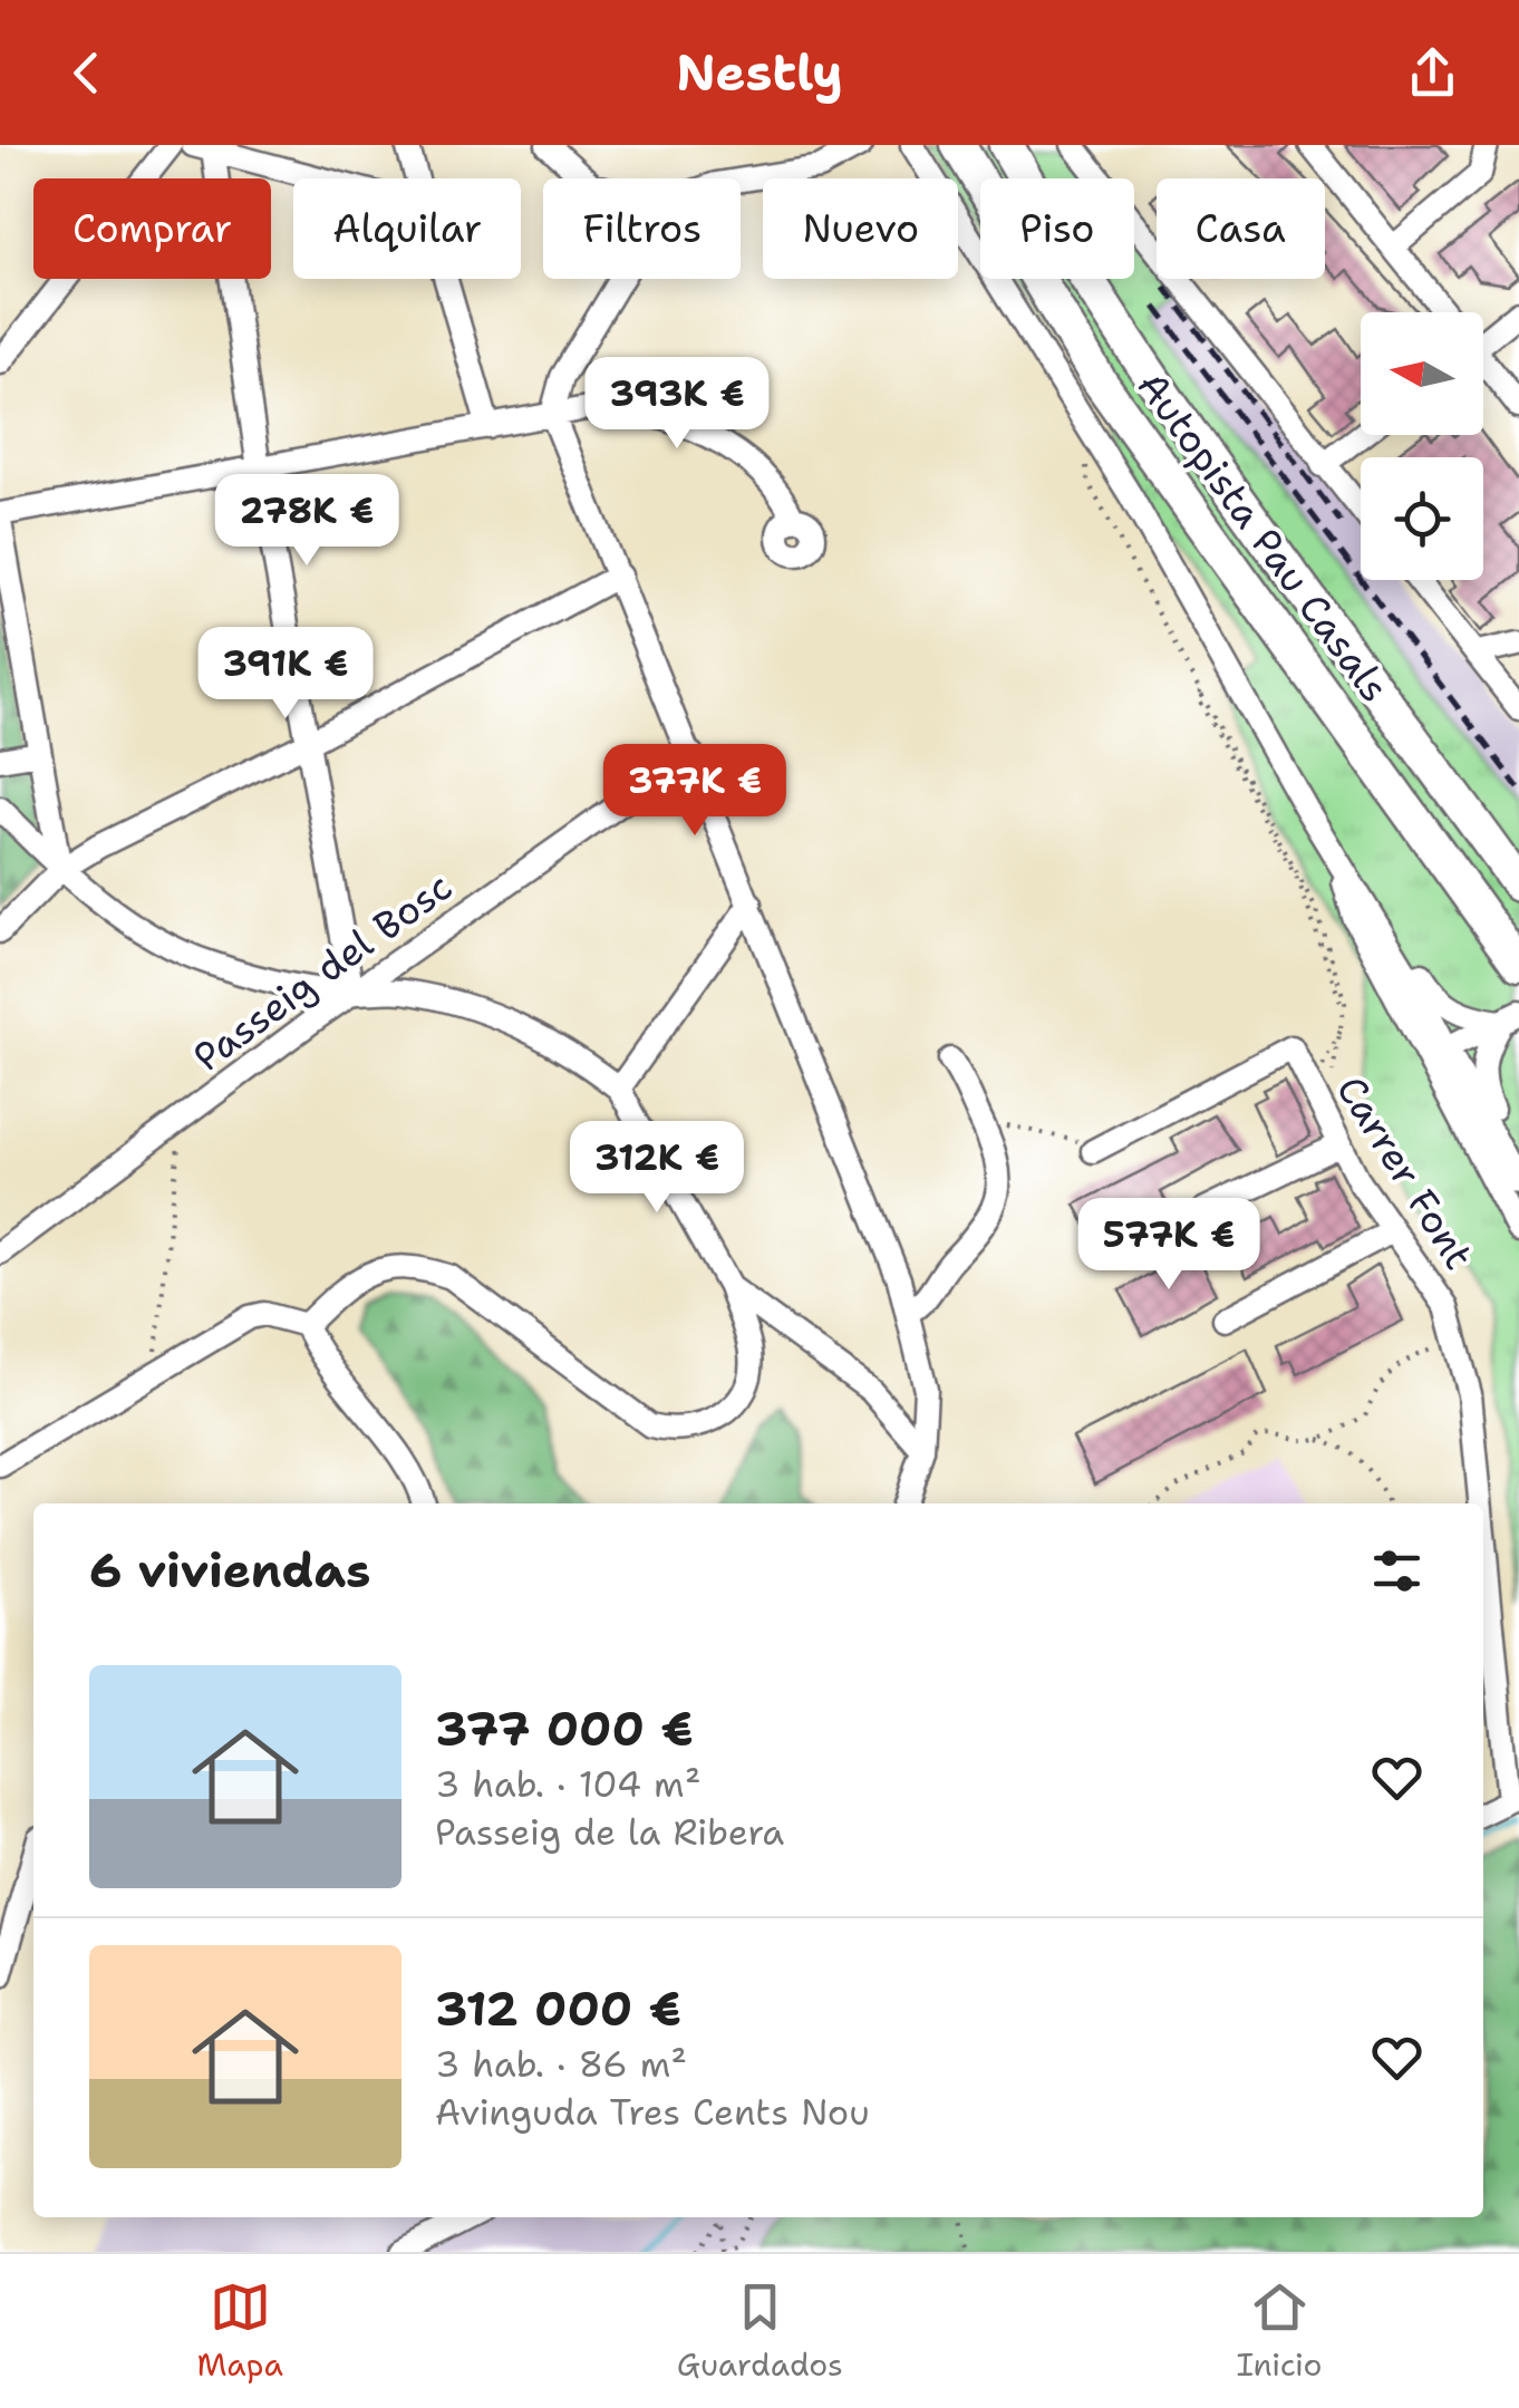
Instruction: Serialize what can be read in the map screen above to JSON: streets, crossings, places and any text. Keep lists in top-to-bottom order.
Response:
{
  "streets": {
    "highway": ["Autopista Pau Casals"],
    "street": ["Passeig del Bosc", "Carrer Font"]
  },
  "north": "left",
  "page": {
    "header": "Nestly",
    "chip": [
      "Comprar",
      "Alquilar",
      "Filtros",
      "Nuevo",
      "Piso",
      "Casa"
    ],
    "price": [
      "393K €",
      "278K €",
      "391K €",
      "377K €",
      "312K €",
      "577K €"
    ],
    "heading": "6 viviendas",
    "list": [
      {
        "name": "377 000 €",
        "note": "3 hab. · 104 m² · Passeig de la Ribera"
      },
      {
        "name": "312 000 €",
        "note": "3 hab. · 86 m² · Avinguda Tres Cents Nou"
      }
    ],
    "tabs": ["Mapa", "Guardados", "Inicio"]
  }
}
